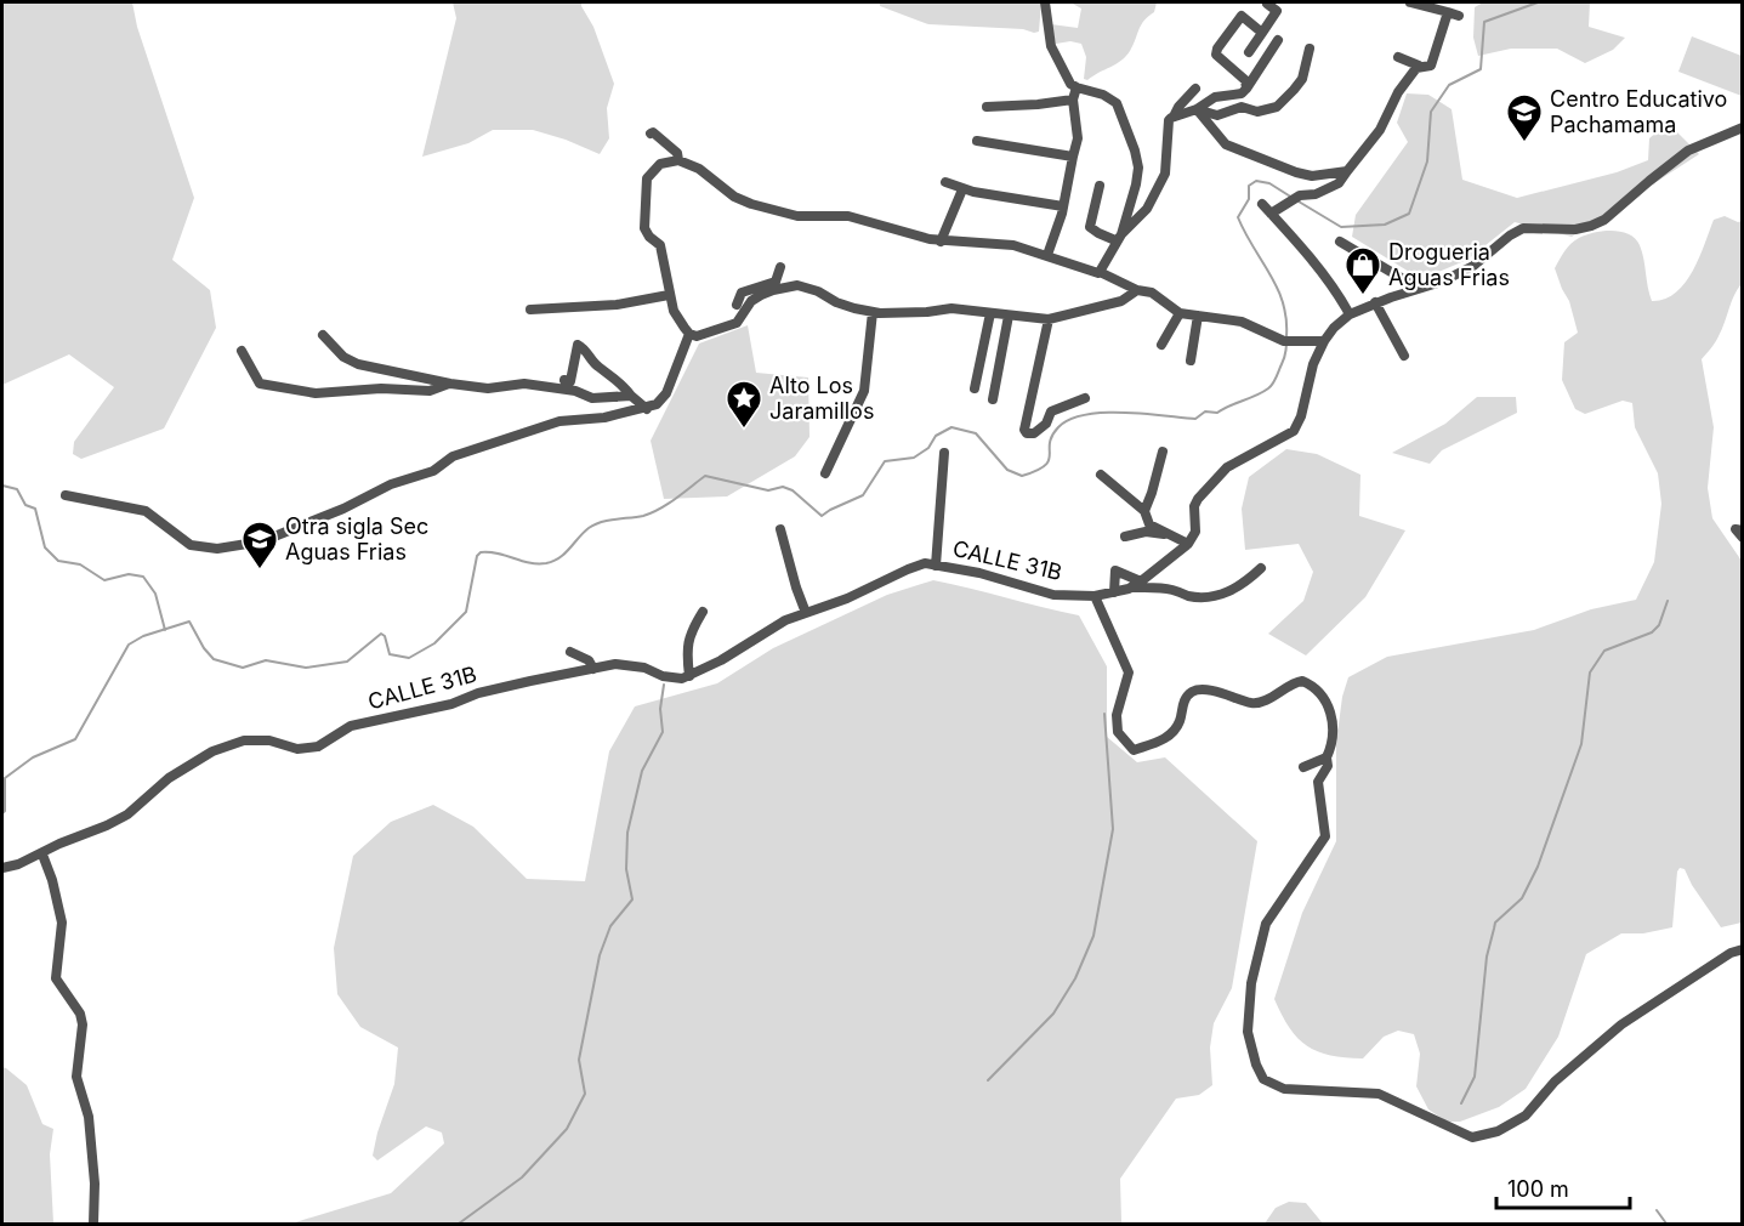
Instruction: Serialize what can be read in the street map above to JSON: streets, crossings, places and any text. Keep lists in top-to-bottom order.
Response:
{
  "streets": {
    "street": ["CALLE 31B"]
  },
  "places": {
    "school or university": ["Centro Educativo Pachamama", "Otra sigla Sec Aguas Frias"],
    "shop": ["Drogueria Aguas Frias"],
    "place": ["Alto Los Jaramillos"]
  },
  "scale_bar": "100 m"
}
